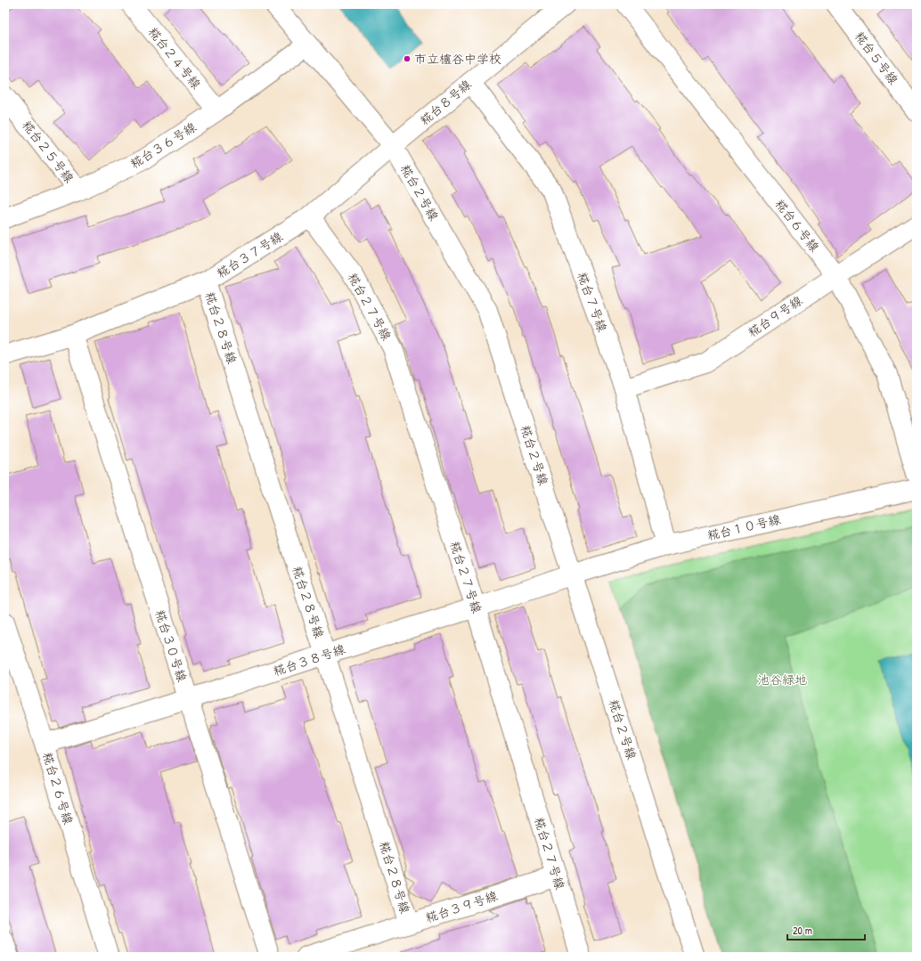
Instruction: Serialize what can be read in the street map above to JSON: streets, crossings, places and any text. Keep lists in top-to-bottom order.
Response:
{
  "streets": {
    "street": [
      "糀台２４号線",
      "糀台５号線",
      "糀台８号線",
      "糀台３６号線",
      "糀台２５号線",
      "糀台２号線",
      "糀台６号線",
      "糀台３７号線",
      "糀台７号線",
      "糀台２７号線",
      "糀台９号線",
      "糀台２８号線",
      "糀台１０号線",
      "糀台３０号線",
      "糀台３８号線",
      "糀台２６号線",
      "糀台３９号線"
    ]
  },
  "crossings": [
    ["糀台２４号線", "糀台３６号線"],
    ["糀台８号線", "糀台２号線"],
    ["糀台８号線", "糀台３７号線"],
    ["糀台８号線", "糀台７号線"],
    ["糀台３６号線", "糀台２５号線"],
    ["糀台３６号線", "糀台２号線"],
    ["糀台２号線", "糀台３７号線"],
    ["糀台２号線", "糀台１０号線"],
    ["糀台２号線", "糀台３８号線"],
    ["糀台６号線", "糀台９号線"],
    ["糀台３７号線", "糀台２７号線"],
    ["糀台３７号線", "糀台２８号線"],
    ["糀台３７号線", "糀台３０号線"],
    ["糀台７号線", "糀台９号線"],
    ["糀台７号線", "糀台１０号線"],
    ["糀台２７号線", "糀台３８号線"],
    ["糀台２７号線", "糀台３９号線"],
    ["糀台２８号線", "糀台３８号線"],
    ["糀台２８号線", "糀台３９号線"],
    ["糀台１０号線", "糀台３８号線"],
    ["糀台３０号線", "糀台３８号線"],
    ["糀台３８号線", "糀台２６号線"]
  ],
  "parks": ["池谷緑地"],
  "places": ["市立櫨谷中学校"],
  "scale_bar": "20 m"
}
